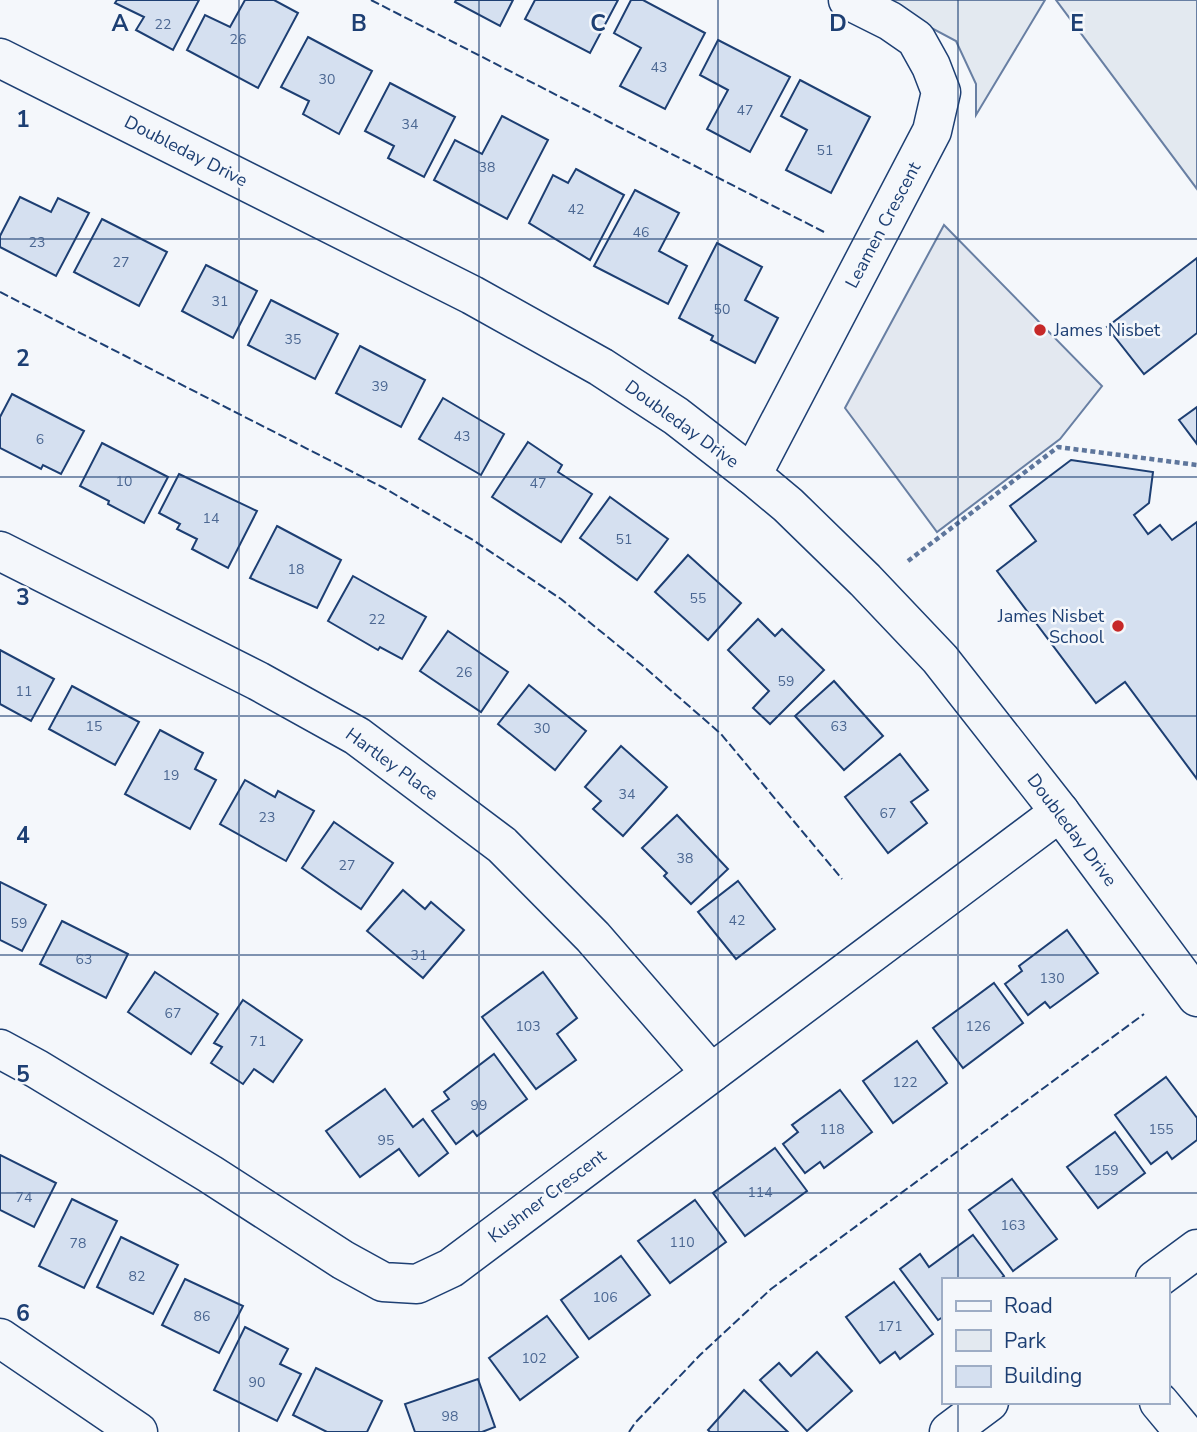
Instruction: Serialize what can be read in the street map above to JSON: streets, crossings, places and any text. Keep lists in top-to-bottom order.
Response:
{
  "streets": {
    "street": [
      "Doubleday Drive",
      "Leamen Crescent",
      "Hartley Place",
      "Kushner Crescent"
    ]
  },
  "crossings": [
    ["Doubleday Drive", "Leamen Crescent"],
    ["Doubleday Drive", "Kushner Crescent"],
    ["Hartley Place", "Kushner Crescent"]
  ],
  "places": ["James Nisbet", "James Nisbet School"],
  "house_numbers": [
    "22",
    "26",
    "43",
    "30",
    "47",
    "34",
    "51",
    "38",
    "42",
    "46",
    "23",
    "27",
    "31",
    "50",
    "35",
    "39",
    "43",
    "6",
    "10",
    "47",
    "14",
    "51",
    "18",
    "55",
    "22",
    "26",
    "59",
    "11",
    "15",
    "63",
    "30",
    "19",
    "34",
    "67",
    "23",
    "38",
    "27",
    "42",
    "59",
    "31",
    "63",
    "130",
    "67",
    "103",
    "126",
    "71",
    "122",
    "99",
    "118",
    "155",
    "95",
    "159",
    "114",
    "74",
    "163",
    "110",
    "78",
    "82",
    "106",
    "86",
    "171",
    "102",
    "90",
    "98"
  ],
  "legend": ["Road", "Park", "Building"],
  "grid": {
    "columns": [
      "A",
      "B",
      "C",
      "D",
      "E"
    ],
    "rows": [
      "1",
      "2",
      "3",
      "4",
      "5",
      "6"
    ]
  }
}
